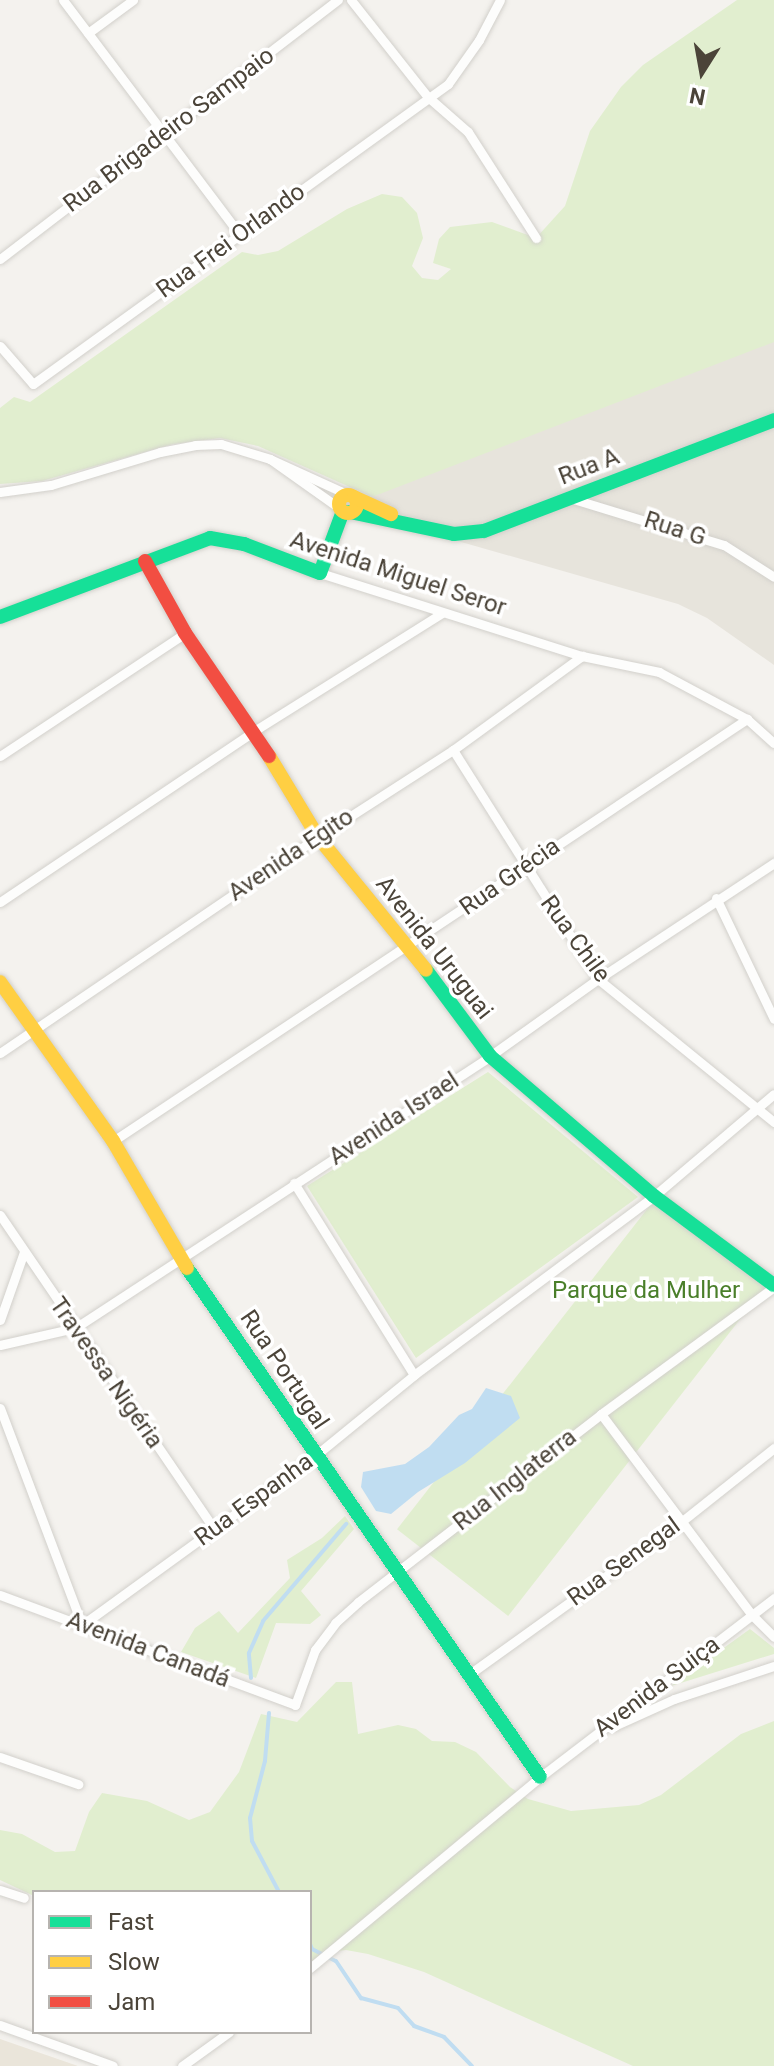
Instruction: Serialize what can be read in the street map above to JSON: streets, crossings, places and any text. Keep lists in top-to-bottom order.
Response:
{
  "streets": {
    "street": [
      "Rua Brigadeiro Sampaio",
      "Rua Frei Orlando",
      "Rua A",
      "Rua G",
      "Avenida Miguel Seror",
      "Avenida Egito",
      "Rua Grécia",
      "Rua Chile",
      "Avenida Uruguai",
      "Avenida Israel",
      "Rua Portugal",
      "Travessa Nigéria",
      "Rua Inglaterra",
      "Rua Espanha",
      "Rua Senegal",
      "Avenida Canadá",
      "Avenida Suiça"
    ]
  },
  "crossings": [
    ["Rua A", "Rua G"],
    ["Avenida Miguel Seror", "Avenida Egito"],
    ["Avenida Miguel Seror", "Rua Grécia"],
    ["Avenida Miguel Seror", "Avenida Uruguai"],
    ["Avenida Egito", "Rua Chile"],
    ["Avenida Egito", "Avenida Uruguai"],
    ["Avenida Egito", "Rua Portugal"],
    ["Rua Grécia", "Rua Chile"],
    ["Rua Grécia", "Avenida Uruguai"],
    ["Rua Grécia", "Rua Portugal"],
    ["Rua Chile", "Avenida Israel"],
    ["Rua Chile", "Rua Espanha"],
    ["Avenida Uruguai", "Avenida Israel"],
    ["Avenida Uruguai", "Rua Inglaterra"],
    ["Avenida Uruguai", "Rua Espanha"],
    ["Avenida Israel", "Rua Portugal"],
    ["Avenida Israel", "Travessa Nigéria"],
    ["Rua Portugal", "Rua Inglaterra"],
    ["Rua Portugal", "Rua Espanha"],
    ["Rua Portugal", "Rua Senegal"],
    ["Rua Portugal", "Avenida Suiça"],
    ["Travessa Nigéria", "Rua Espanha"],
    ["Rua Inglaterra", "Avenida Canadá"],
    ["Rua Espanha", "Avenida Canadá"]
  ],
  "parks": ["Parque da Mulher"],
  "legend": ["Fast", "Slow", "Jam"],
  "north": "bottom"
}
